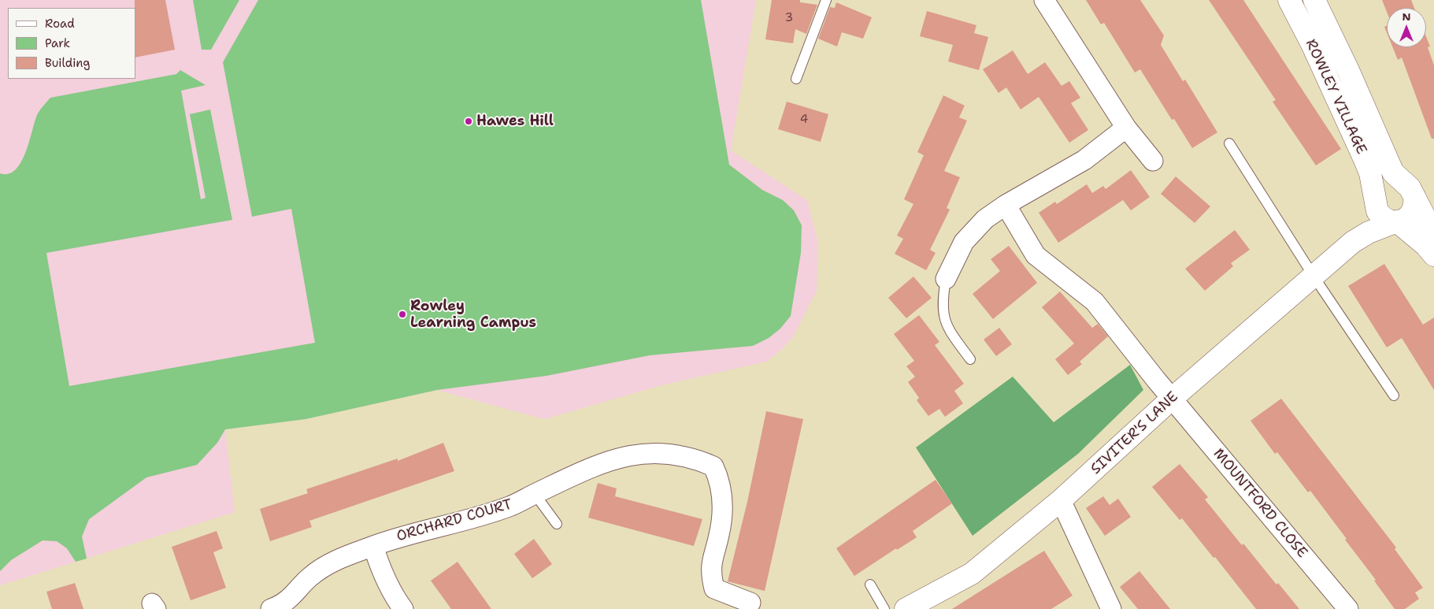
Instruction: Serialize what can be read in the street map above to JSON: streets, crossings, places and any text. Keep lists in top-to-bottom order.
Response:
{
  "streets": {
    "street": [
      "ROWLEY VILLAGE",
      "SIVITER'S LANE",
      "MOUNTFORD CLOSE",
      "ORCHARD COURT"
    ]
  },
  "crossings": [
    ["ROWLEY VILLAGE", "SIVITER'S LANE"],
    ["SIVITER'S LANE", "MOUNTFORD CLOSE"]
  ],
  "places": ["Hawes Hill", "Rowley Learning Campus"],
  "house_numbers": ["3", "4"],
  "legend": ["Road", "Park", "Building"],
  "north": "top"
}
